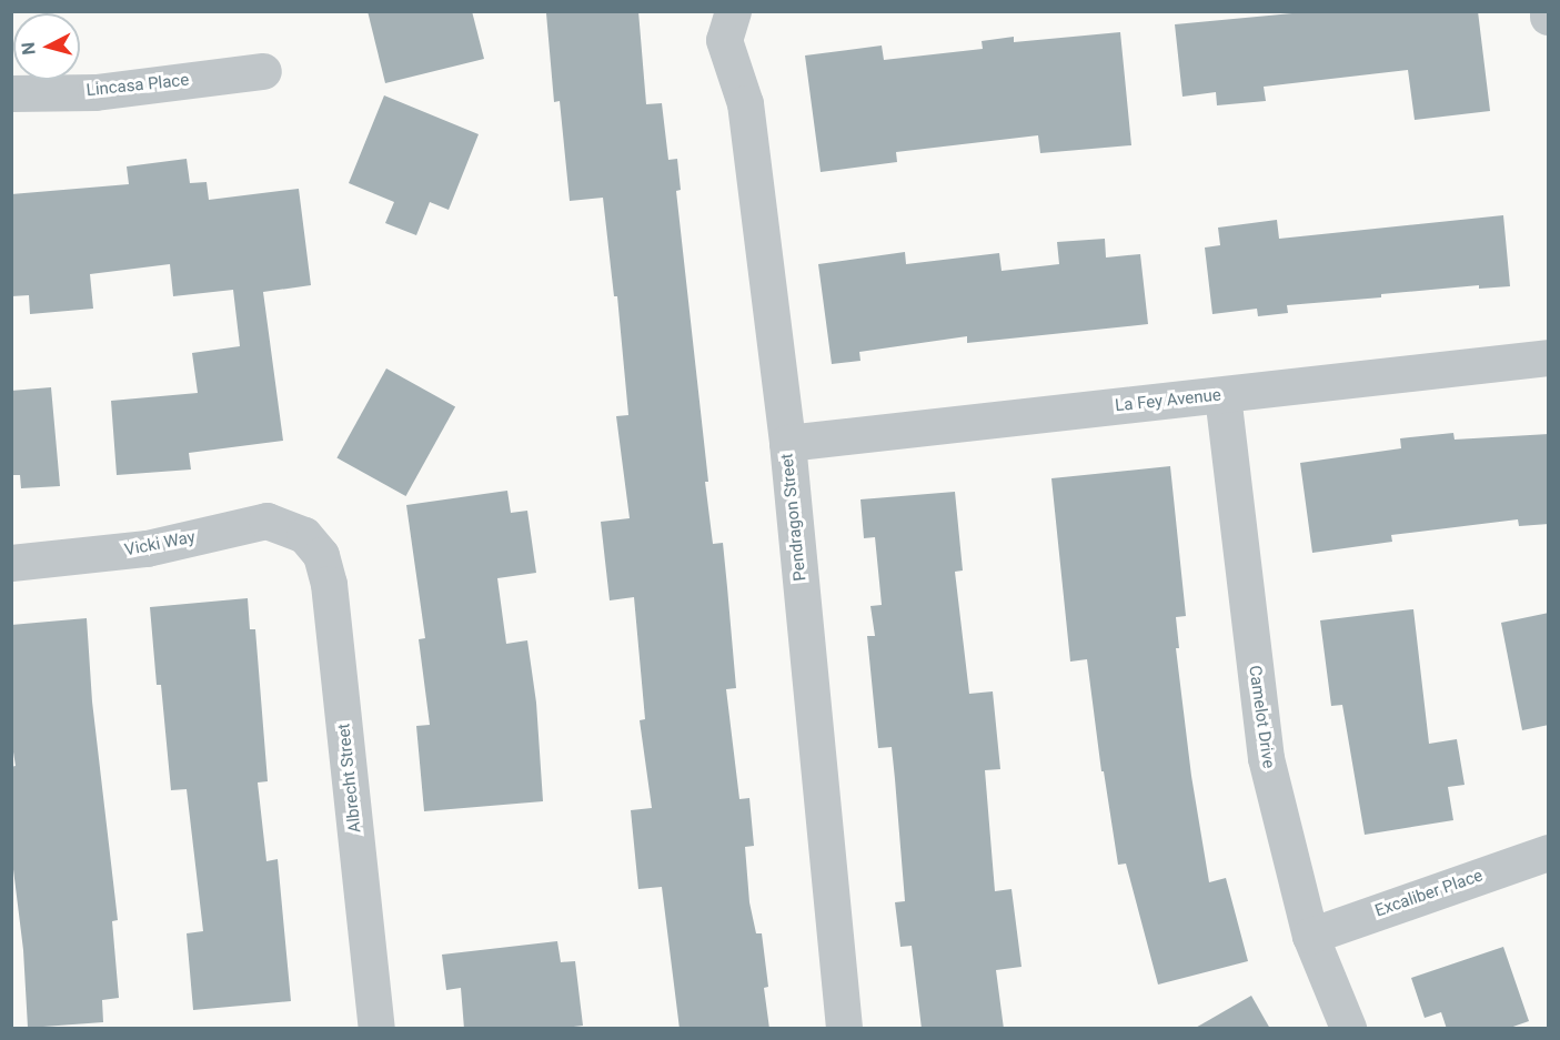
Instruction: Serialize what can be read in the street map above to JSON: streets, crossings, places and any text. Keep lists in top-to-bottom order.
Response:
{
  "streets": {
    "street": [
      "Lincasa Place",
      "La Fey Avenue",
      "Pendragon Street",
      "Vicki Way",
      "Camelot Drive",
      "Albrecht Street",
      "Excaliber Place"
    ]
  },
  "crossings": [
    ["La Fey Avenue", "Pendragon Street"],
    ["La Fey Avenue", "Camelot Drive"],
    ["Vicki Way", "Albrecht Street"],
    ["Camelot Drive", "Excaliber Place"]
  ],
  "north": "left"
}
